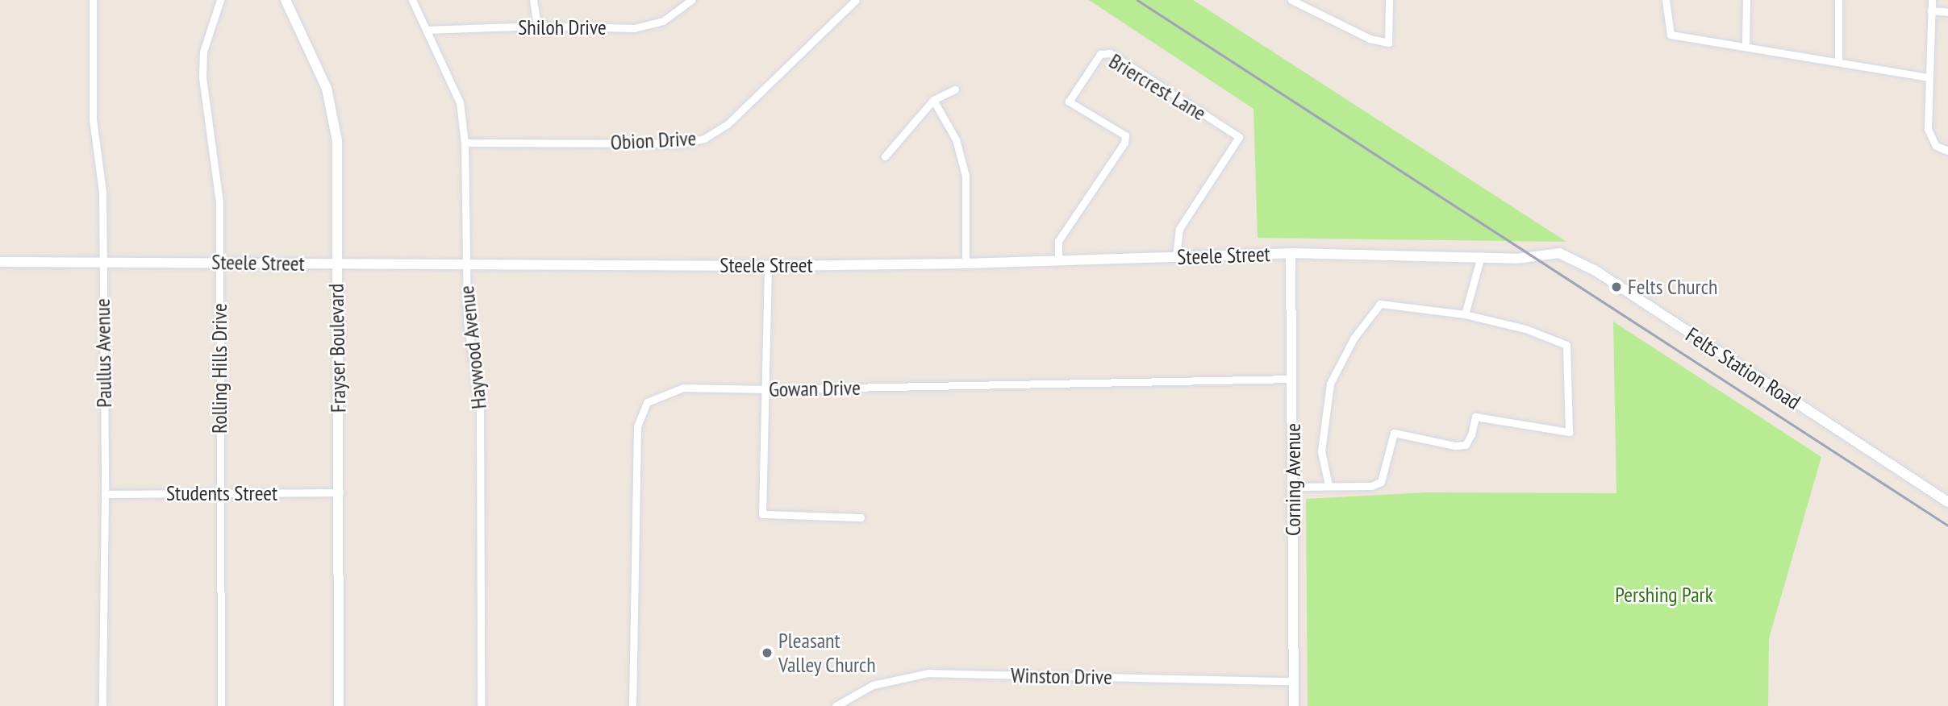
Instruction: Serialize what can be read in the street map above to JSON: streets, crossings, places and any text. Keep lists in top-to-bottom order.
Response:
{
  "streets": {
    "street": [
      "Shiloh Drive",
      "Briercrest Lane",
      "Obion Drive",
      "Steele Street",
      "Haywood Avenue",
      "Frayser Boulevard",
      "Paullus Avenue",
      "Rolling Hills Drive",
      "Felts Station Road",
      "Gowan Drive",
      "Corning Avenue",
      "Students Street",
      "Winston Drive"
    ]
  },
  "crossings": [
    ["Shiloh Drive", "Haywood Avenue"],
    ["Briercrest Lane", "Steele Street"],
    ["Obion Drive", "Haywood Avenue"],
    ["Steele Street", "Haywood Avenue"],
    ["Steele Street", "Frayser Boulevard"],
    ["Steele Street", "Paullus Avenue"],
    ["Steele Street", "Rolling Hills Drive"],
    ["Steele Street", "Felts Station Road"],
    ["Steele Street", "Corning Avenue"],
    ["Frayser Boulevard", "Students Street"],
    ["Paullus Avenue", "Students Street"],
    ["Rolling Hills Drive", "Students Street"],
    ["Gowan Drive", "Corning Avenue"],
    ["Corning Avenue", "Winston Drive"]
  ],
  "parks": ["Pershing Park"],
  "places": ["Felts Church", "Pleasant Valley Church"]
}
